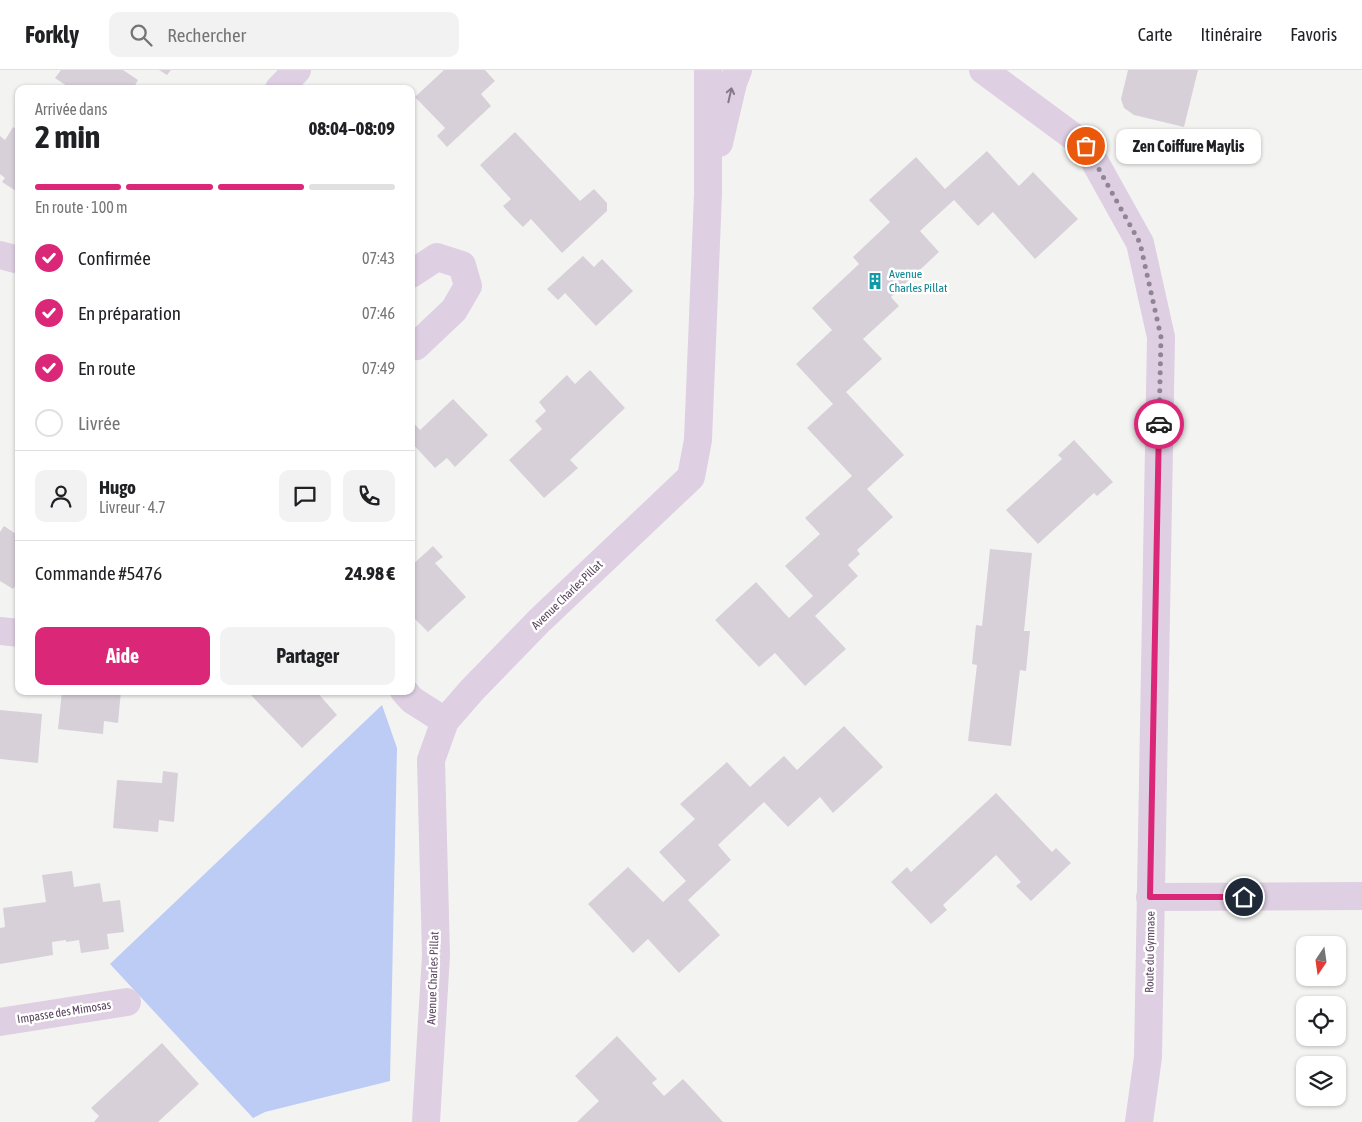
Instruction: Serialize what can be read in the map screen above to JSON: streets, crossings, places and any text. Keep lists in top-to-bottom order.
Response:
{
  "streets": {
    "street": ["Avenue Charles Pillat", "Route du Gymnase", "Impasse des Mimosas"]
  },
  "places": {
    "other": ["Zen Coiffure Maylis"],
    "building": ["Avenue Charles Pillat"]
  },
  "north": "bottom",
  "page": {
    "header": "Forkly",
    "search": "Rechercher",
    "nav": ["Carte", "Itinéraire", "Favoris"],
    "heading": ["2 min", "Arrivée dans", "08:04–08:09"],
    "panel": [
      "Hugo",
      "Livreur · 4.7",
      "Commande #5476",
      "24.98 €"
    ],
    "bubble": "Zen Coiffure Maylis",
    "bar": "En route · 100 m",
    "list": [
      ["Confirmée", "07:43"],
      ["En préparation", "07:46"],
      ["En route", "07:49"],
      "Livrée"
    ],
    "buttons": ["Aide", "Partager"]
  }
}
